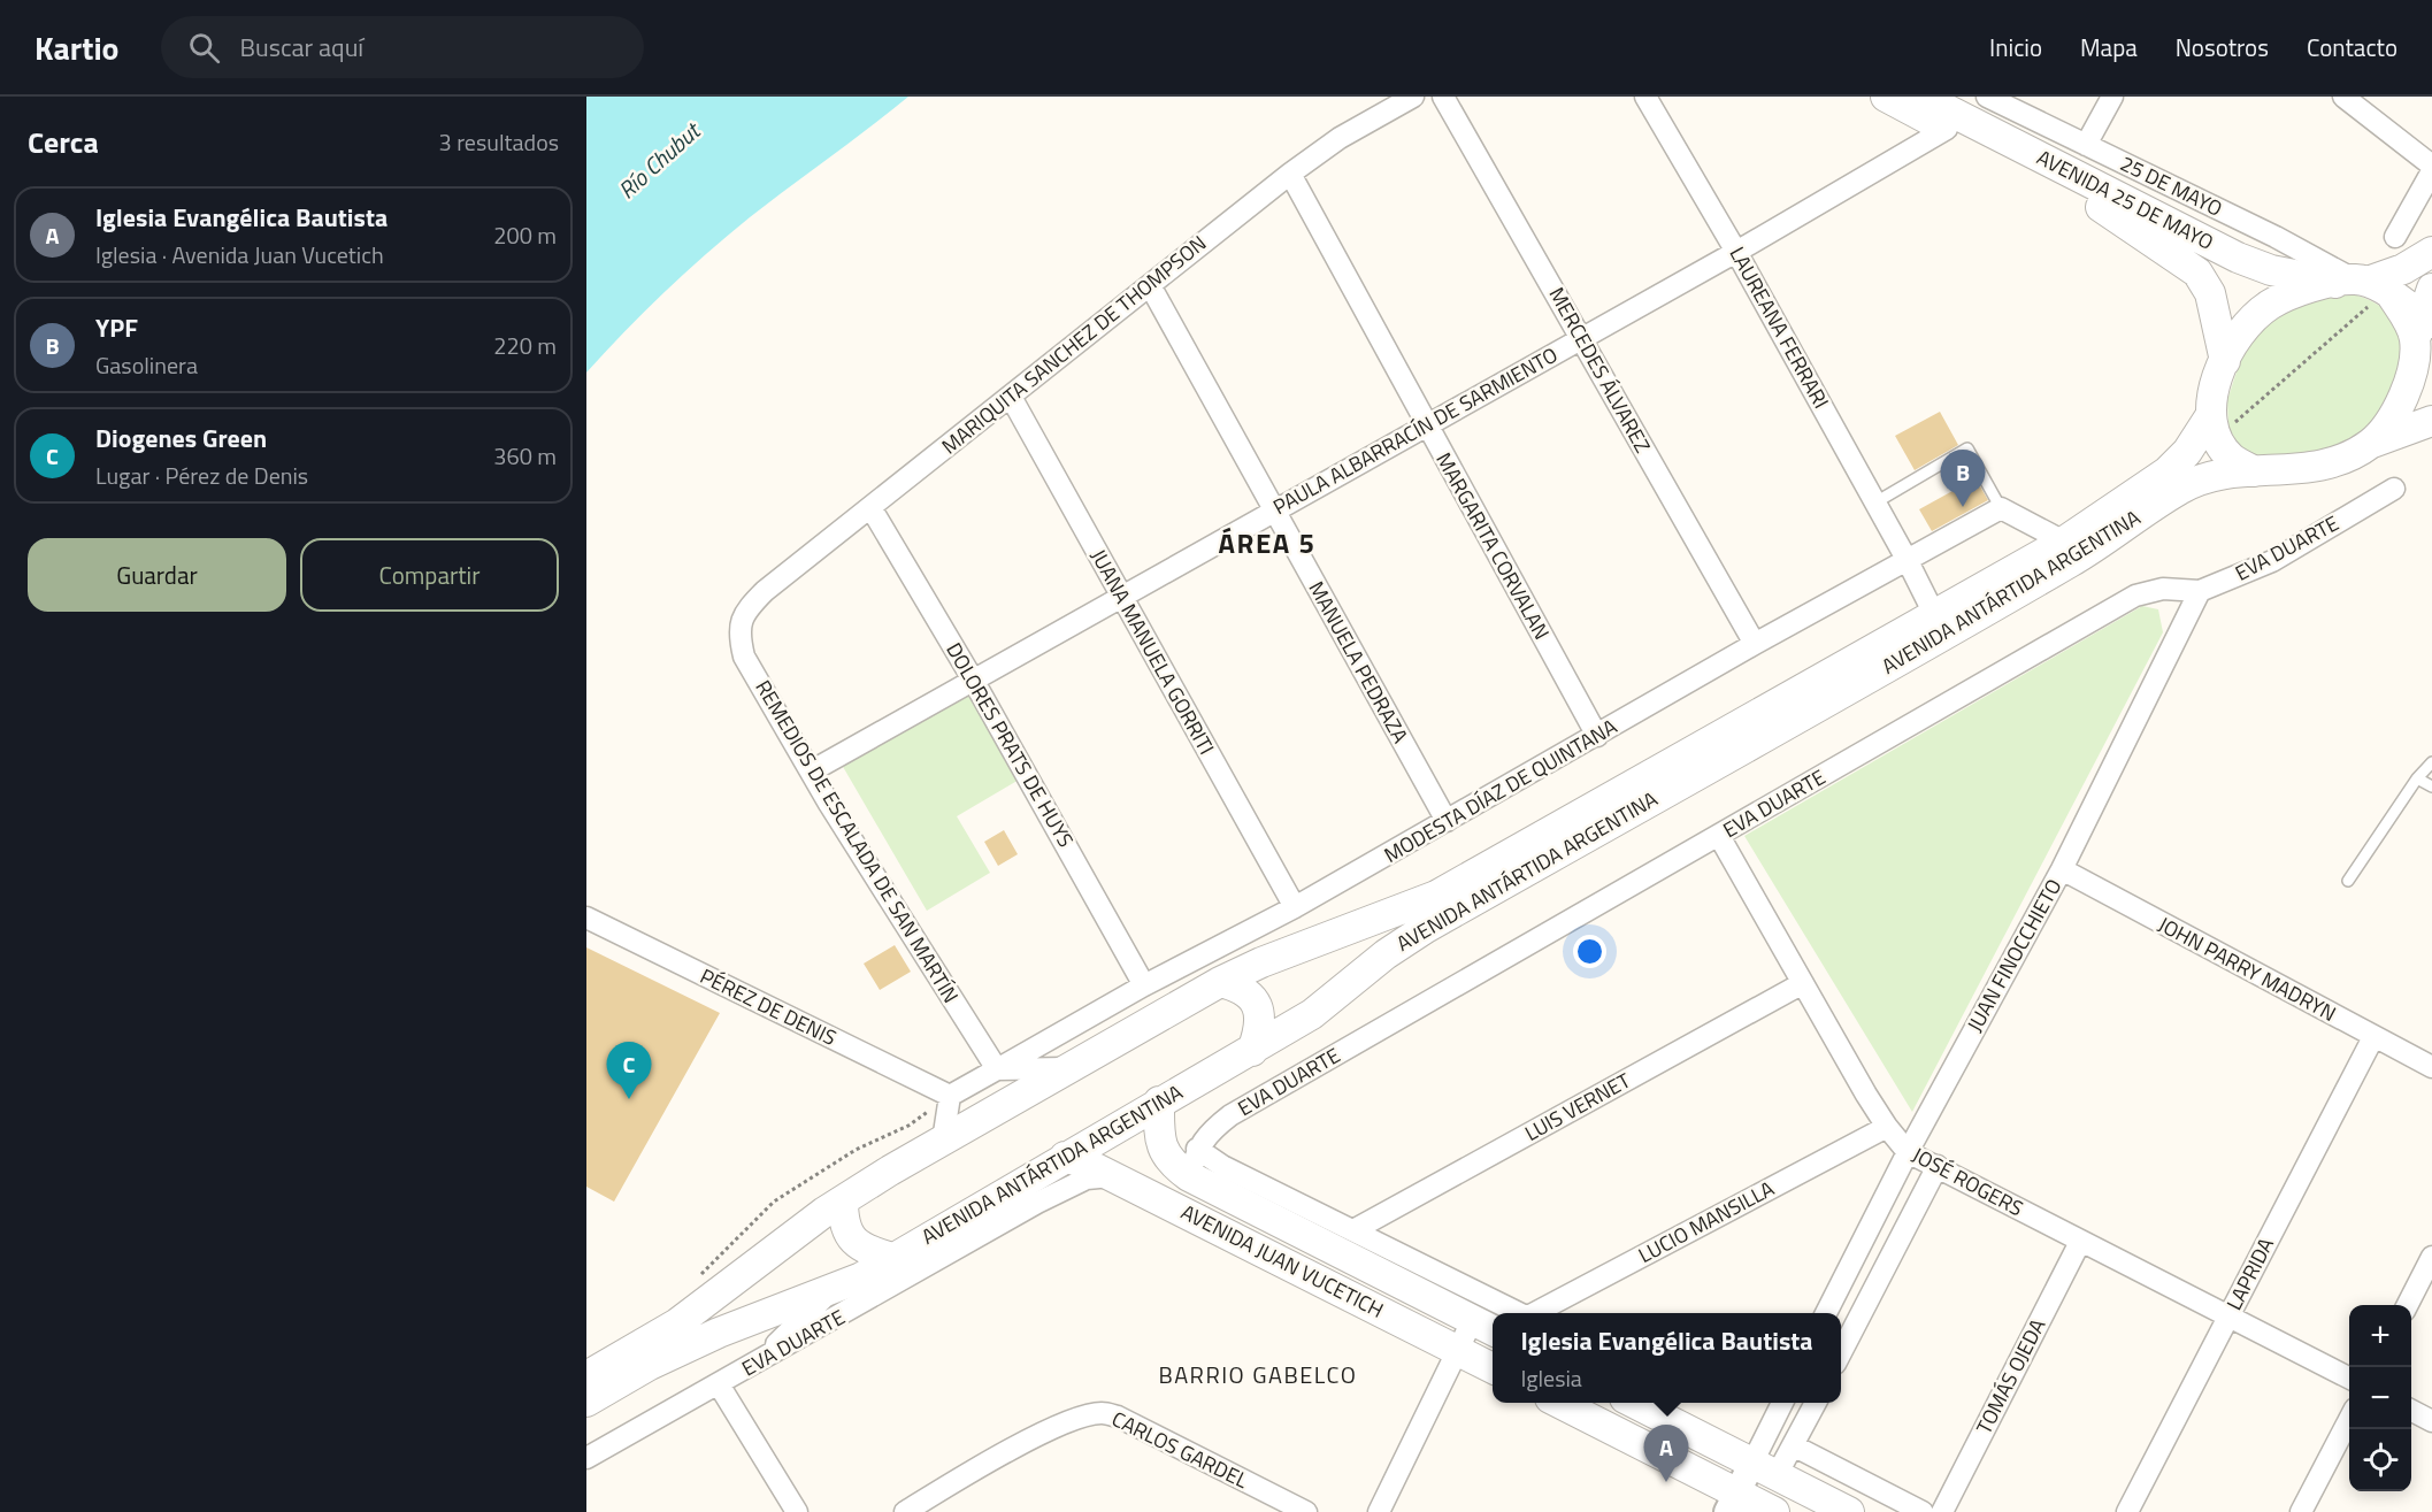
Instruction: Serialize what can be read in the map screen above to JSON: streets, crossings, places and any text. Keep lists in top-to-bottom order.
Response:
{
  "streets": {
    "main road": ["AVENIDA 25 DE MAYO", "AVENIDA ANTÁRTIDA ARGENTINA", "AVENIDA JUAN VUCETICH"],
    "street": [
      "25 DE MAYO",
      "LAUREANA FERRARI",
      "MARIQUITA SANCHEZ DE THOMPSON",
      "MERCEDES ÁLVAREZ",
      "PAULA ALBARRACÍN DE SARMIENTO",
      "MARGARITA CORVALAN",
      "EVA DUARTE",
      "JUANA MANUELA GORRITI",
      "MANUELA PEDRAZA",
      "DOLORES PRATS DE HUYS",
      "MODESTA DÍAZ DE QUINTANA",
      "REMEDIOS DE ESCALADA DE SAN MARTÍN",
      "JUAN FINOCCHIETO",
      "JOHN PARRY MADRYN",
      "PÉREZ DE DENIS",
      "LUIS VERNET",
      "JOSÉ ROGERS",
      "LUCIO MANSILLA",
      "LAPRIDA",
      "TOMÁS OJEDA",
      "CARLOS GARDEL"
    ]
  },
  "crossings": [
    ["25 DE MAYO", "AVENIDA 25 DE MAYO"],
    ["AVENIDA 25 DE MAYO", "PAULA ALBARRACÍN DE SARMIENTO"],
    ["LAUREANA FERRARI", "PAULA ALBARRACÍN DE SARMIENTO"],
    ["LAUREANA FERRARI", "AVENIDA ANTÁRTIDA ARGENTINA"],
    ["LAUREANA FERRARI", "MODESTA DÍAZ DE QUINTANA"],
    ["MARIQUITA SANCHEZ DE THOMPSON", "MARGARITA CORVALAN"],
    ["MARIQUITA SANCHEZ DE THOMPSON", "JUANA MANUELA GORRITI"],
    ["MARIQUITA SANCHEZ DE THOMPSON", "MANUELA PEDRAZA"],
    ["MARIQUITA SANCHEZ DE THOMPSON", "DOLORES PRATS DE HUYS"],
    ["MARIQUITA SANCHEZ DE THOMPSON", "REMEDIOS DE ESCALADA DE SAN MARTÍN"],
    ["MERCEDES ÁLVAREZ", "PAULA ALBARRACÍN DE SARMIENTO"],
    ["MERCEDES ÁLVAREZ", "MODESTA DÍAZ DE QUINTANA"],
    ["PAULA ALBARRACÍN DE SARMIENTO", "MARGARITA CORVALAN"],
    ["PAULA ALBARRACÍN DE SARMIENTO", "JUANA MANUELA GORRITI"],
    ["PAULA ALBARRACÍN DE SARMIENTO", "MANUELA PEDRAZA"],
    ["PAULA ALBARRACÍN DE SARMIENTO", "DOLORES PRATS DE HUYS"],
    ["PAULA ALBARRACÍN DE SARMIENTO", "REMEDIOS DE ESCALADA DE SAN MARTÍN"],
    ["MARGARITA CORVALAN", "MODESTA DÍAZ DE QUINTANA"],
    ["EVA DUARTE", "JUAN FINOCCHIETO"],
    ["EVA DUARTE", "JOSÉ ROGERS"],
    ["EVA DUARTE", "AVENIDA JUAN VUCETICH"],
    ["AVENIDA ANTÁRTIDA ARGENTINA", "AVENIDA JUAN VUCETICH"],
    ["JUANA MANUELA GORRITI", "MODESTA DÍAZ DE QUINTANA"],
    ["MANUELA PEDRAZA", "MODESTA DÍAZ DE QUINTANA"],
    ["DOLORES PRATS DE HUYS", "MODESTA DÍAZ DE QUINTANA"],
    ["MODESTA DÍAZ DE QUINTANA", "REMEDIOS DE ESCALADA DE SAN MARTÍN"],
    ["MODESTA DÍAZ DE QUINTANA", "PÉREZ DE DENIS"],
    ["JUAN FINOCCHIETO", "JOHN PARRY MADRYN"],
    ["JUAN FINOCCHIETO", "JOSÉ ROGERS"],
    ["JOHN PARRY MADRYN", "LAPRIDA"],
    ["LUIS VERNET", "JOSÉ ROGERS"],
    ["JOSÉ ROGERS", "LUCIO MANSILLA"],
    ["JOSÉ ROGERS", "LAPRIDA"],
    ["JOSÉ ROGERS", "TOMÁS OJEDA"]
  ],
  "districts": ["ÁREA 5", "BARRIO GABELCO"],
  "water": ["Río Chubut"],
  "page": {
    "header": "Kartio",
    "search": "Buscar aquí",
    "nav": [
      "Inicio",
      "Mapa",
      "Nosotros",
      "Contacto"
    ],
    "heading": ["Cerca", "3 resultados"],
    "list": [
      {
        "mark": "A",
        "name": "Iglesia Evangélica Bautista",
        "note": "Iglesia · Avenida Juan Vucetich",
        "value": "200 m"
      },
      {
        "mark": "B",
        "name": "YPF",
        "note": "Gasolinera",
        "value": "220 m"
      },
      {
        "mark": "C",
        "name": "Diogenes Green",
        "note": "Lugar · Pérez de Denis",
        "value": "360 m"
      }
    ],
    "pins": ["B", "C", "A"],
    "buttons": ["Guardar", "Compartir"],
    "map_buttons": ["+", "−"],
    "popup": ["Iglesia Evangélica Bautista", "Iglesia"]
  }
}
